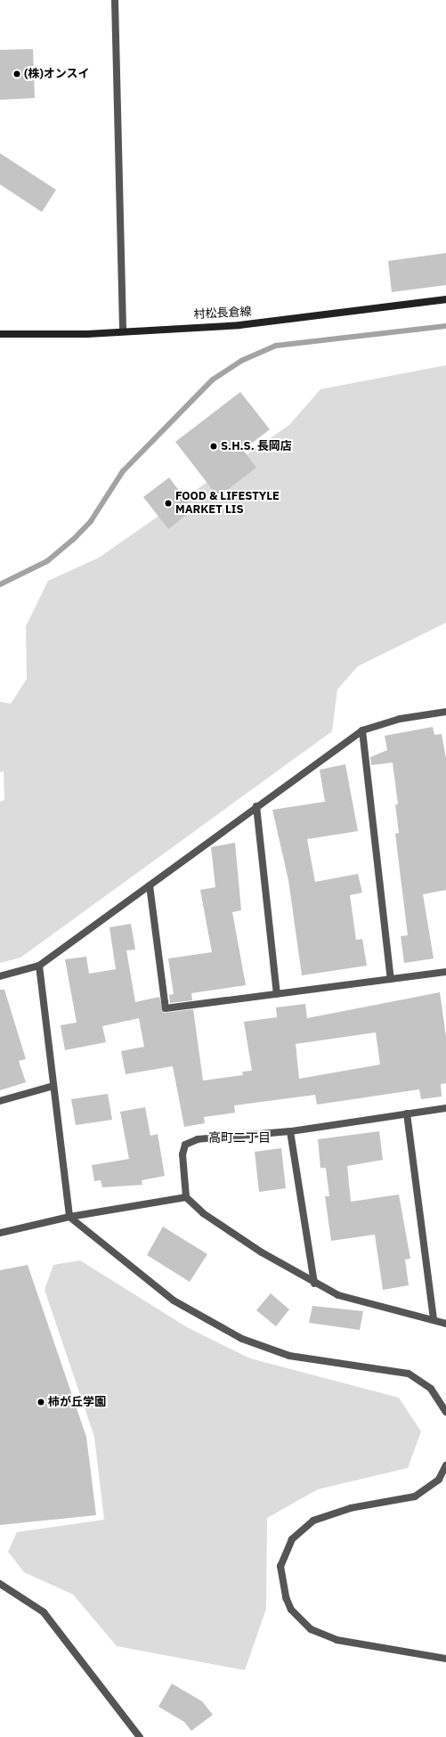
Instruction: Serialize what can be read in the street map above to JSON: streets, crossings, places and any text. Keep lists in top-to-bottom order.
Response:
{
  "streets": {
    "main road": ["村松長倉線"]
  },
  "districts": ["高町二丁目"],
  "places": [
    "(株)オンスイ",
    "S.H.S. 長岡店",
    "FOOD & LIFESTYLE MARKET LIS",
    "柿が丘学園"
  ]
}
